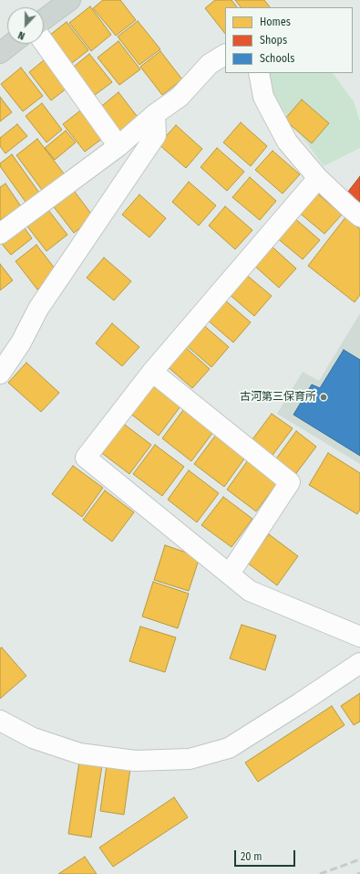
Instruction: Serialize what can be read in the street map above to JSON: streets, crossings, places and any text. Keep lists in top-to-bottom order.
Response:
{
  "places": ["古河第三保育所"],
  "legend": ["Homes", "Shops", "Schools"],
  "scale_bar": "20 m",
  "north": "bottom"
}
